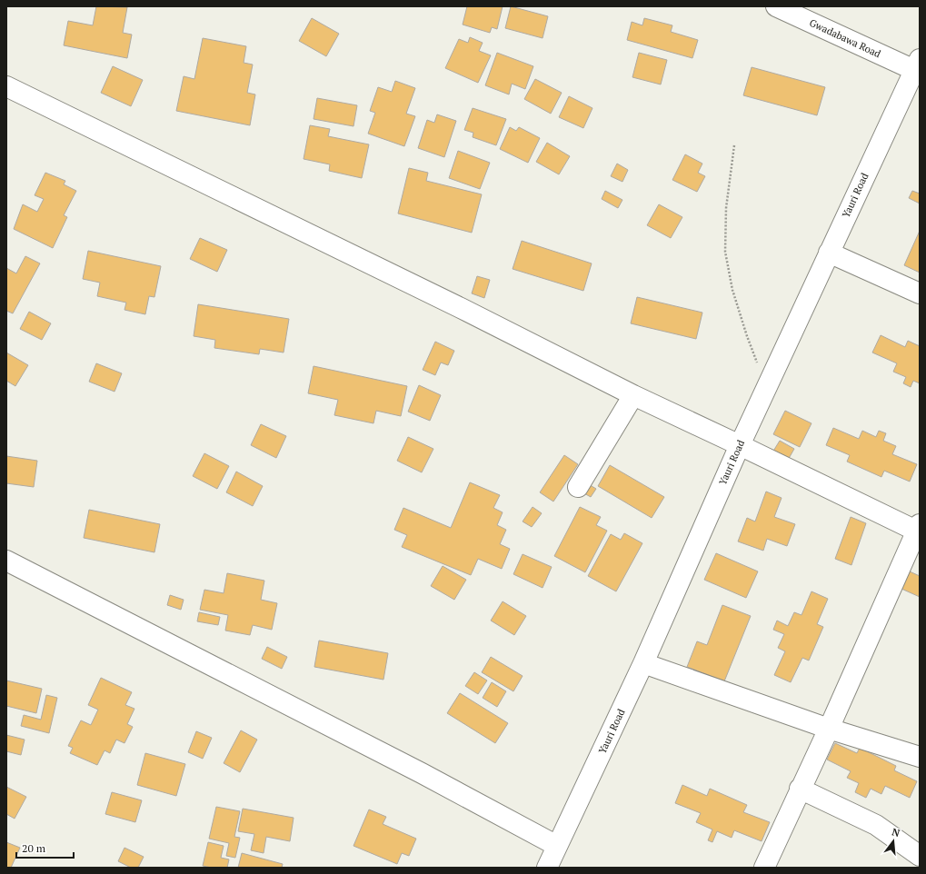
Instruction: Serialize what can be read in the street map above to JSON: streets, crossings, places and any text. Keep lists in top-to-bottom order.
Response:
{
  "streets": {
    "street": ["Gwadabawa Road", "Yauri Road"]
  },
  "crossings": [
    ["Gwadabawa Road", "Yauri Road"]
  ],
  "scale_bar": "20 m",
  "north": "top"
}
